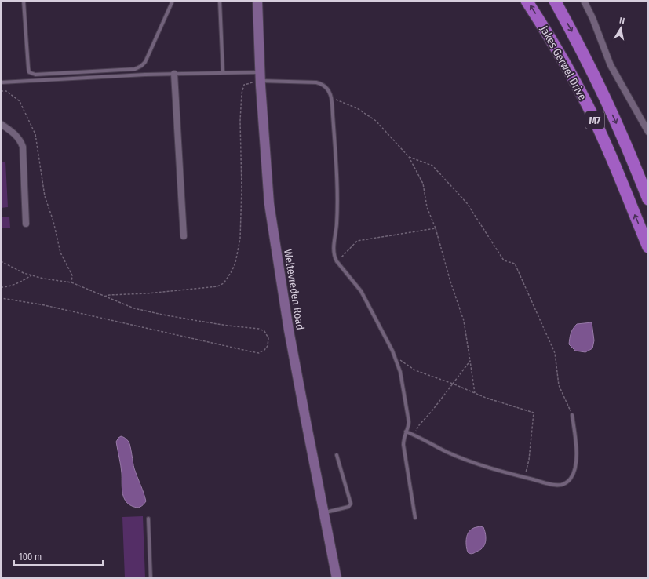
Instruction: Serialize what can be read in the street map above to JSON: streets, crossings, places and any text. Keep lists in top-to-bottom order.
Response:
{
  "streets": {
    "highway": ["Jakes Gerwel Drive", "M7"],
    "street": ["Weltevreden Road"]
  },
  "scale_bar": "100 m",
  "north": "top"
}
